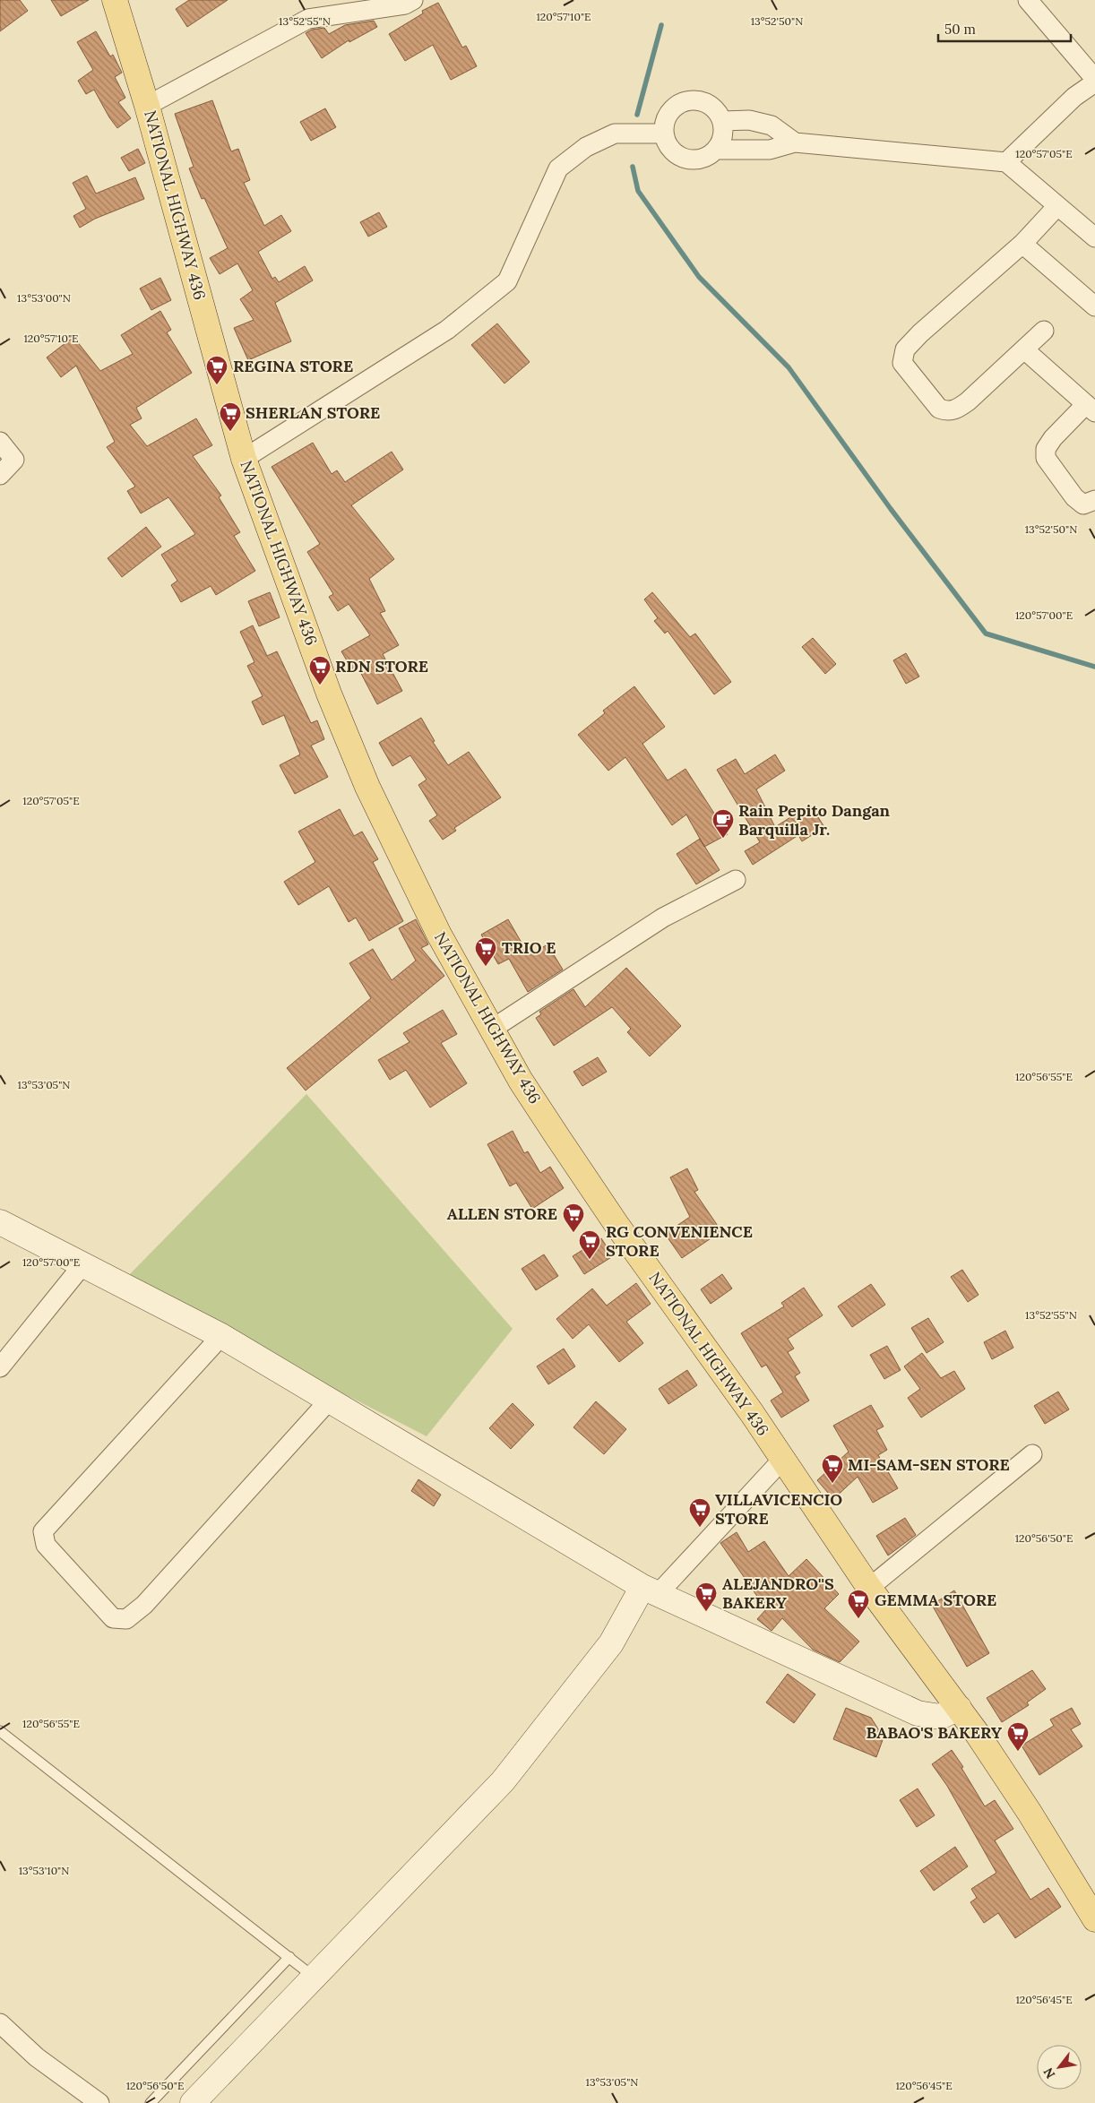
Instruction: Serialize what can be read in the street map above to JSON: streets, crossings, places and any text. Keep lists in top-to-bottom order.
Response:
{
  "streets": {
    "main road": ["NATIONAL HIGHWAY 436"]
  },
  "places": {
    "supermarket": [
      "REGINA STORE",
      "SHERLAN STORE",
      "RDN STORE",
      "TRIO E",
      "ALLEN STORE",
      "RG CONVENIENCE STORE",
      "MI-SAM-SEN STORE",
      "VILLAVICENCIO STORE",
      "ALEJANDRO''S BAKERY",
      "GEMMA STORE",
      "BABAO'S BAKERY"
    ],
    "cafe": ["Rain Pepito Dangan Barquilla Jr."]
  },
  "scale_bar": "50 m",
  "north": "bottom left",
  "coordinates": [
    "120°57'10\"E",
    "13°52'55\"N",
    "13°52'50\"N",
    "120°57'05\"E",
    "13°53'00\"N",
    "120°57'00\"E",
    "120°56'55\"E",
    "13°53'05\"N",
    "120°56'50\"E",
    "13°53'10\"N",
    "120°56'45\"E"
  ]
}
